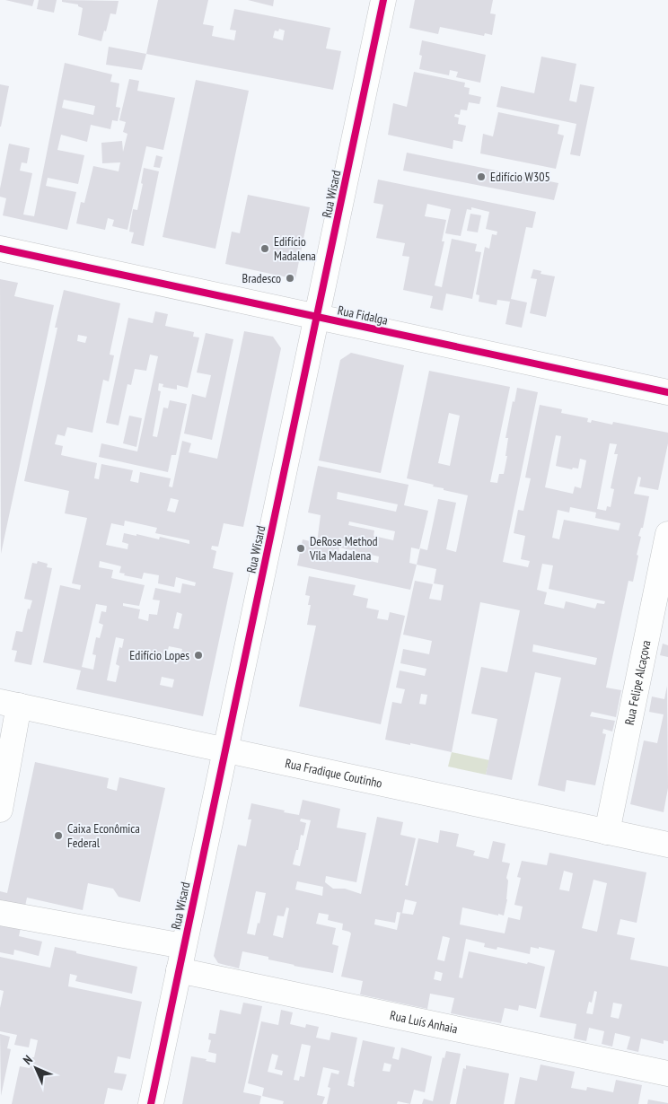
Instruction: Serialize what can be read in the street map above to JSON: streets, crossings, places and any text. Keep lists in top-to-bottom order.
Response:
{
  "streets": {
    "street": [
      "Rua Wisard",
      "Rua Fidalga",
      "Rua Felipe Alcaçova",
      "Rua Fradique Coutinho",
      "Rua Luís Anhaia"
    ]
  },
  "crossings": [
    ["Rua Wisard", "Rua Fidalga"],
    ["Rua Wisard", "Rua Fradique Coutinho"],
    ["Rua Wisard", "Rua Luís Anhaia"],
    ["Rua Felipe Alcaçova", "Rua Fradique Coutinho"]
  ],
  "places": [
    "Edifício W305",
    "Edifício Madalena",
    "Bradesco",
    "DeRose Method Vila Madalena",
    "Edifício Lopes",
    "Caixa Econômica Federal"
  ],
  "north": "top left"
}
